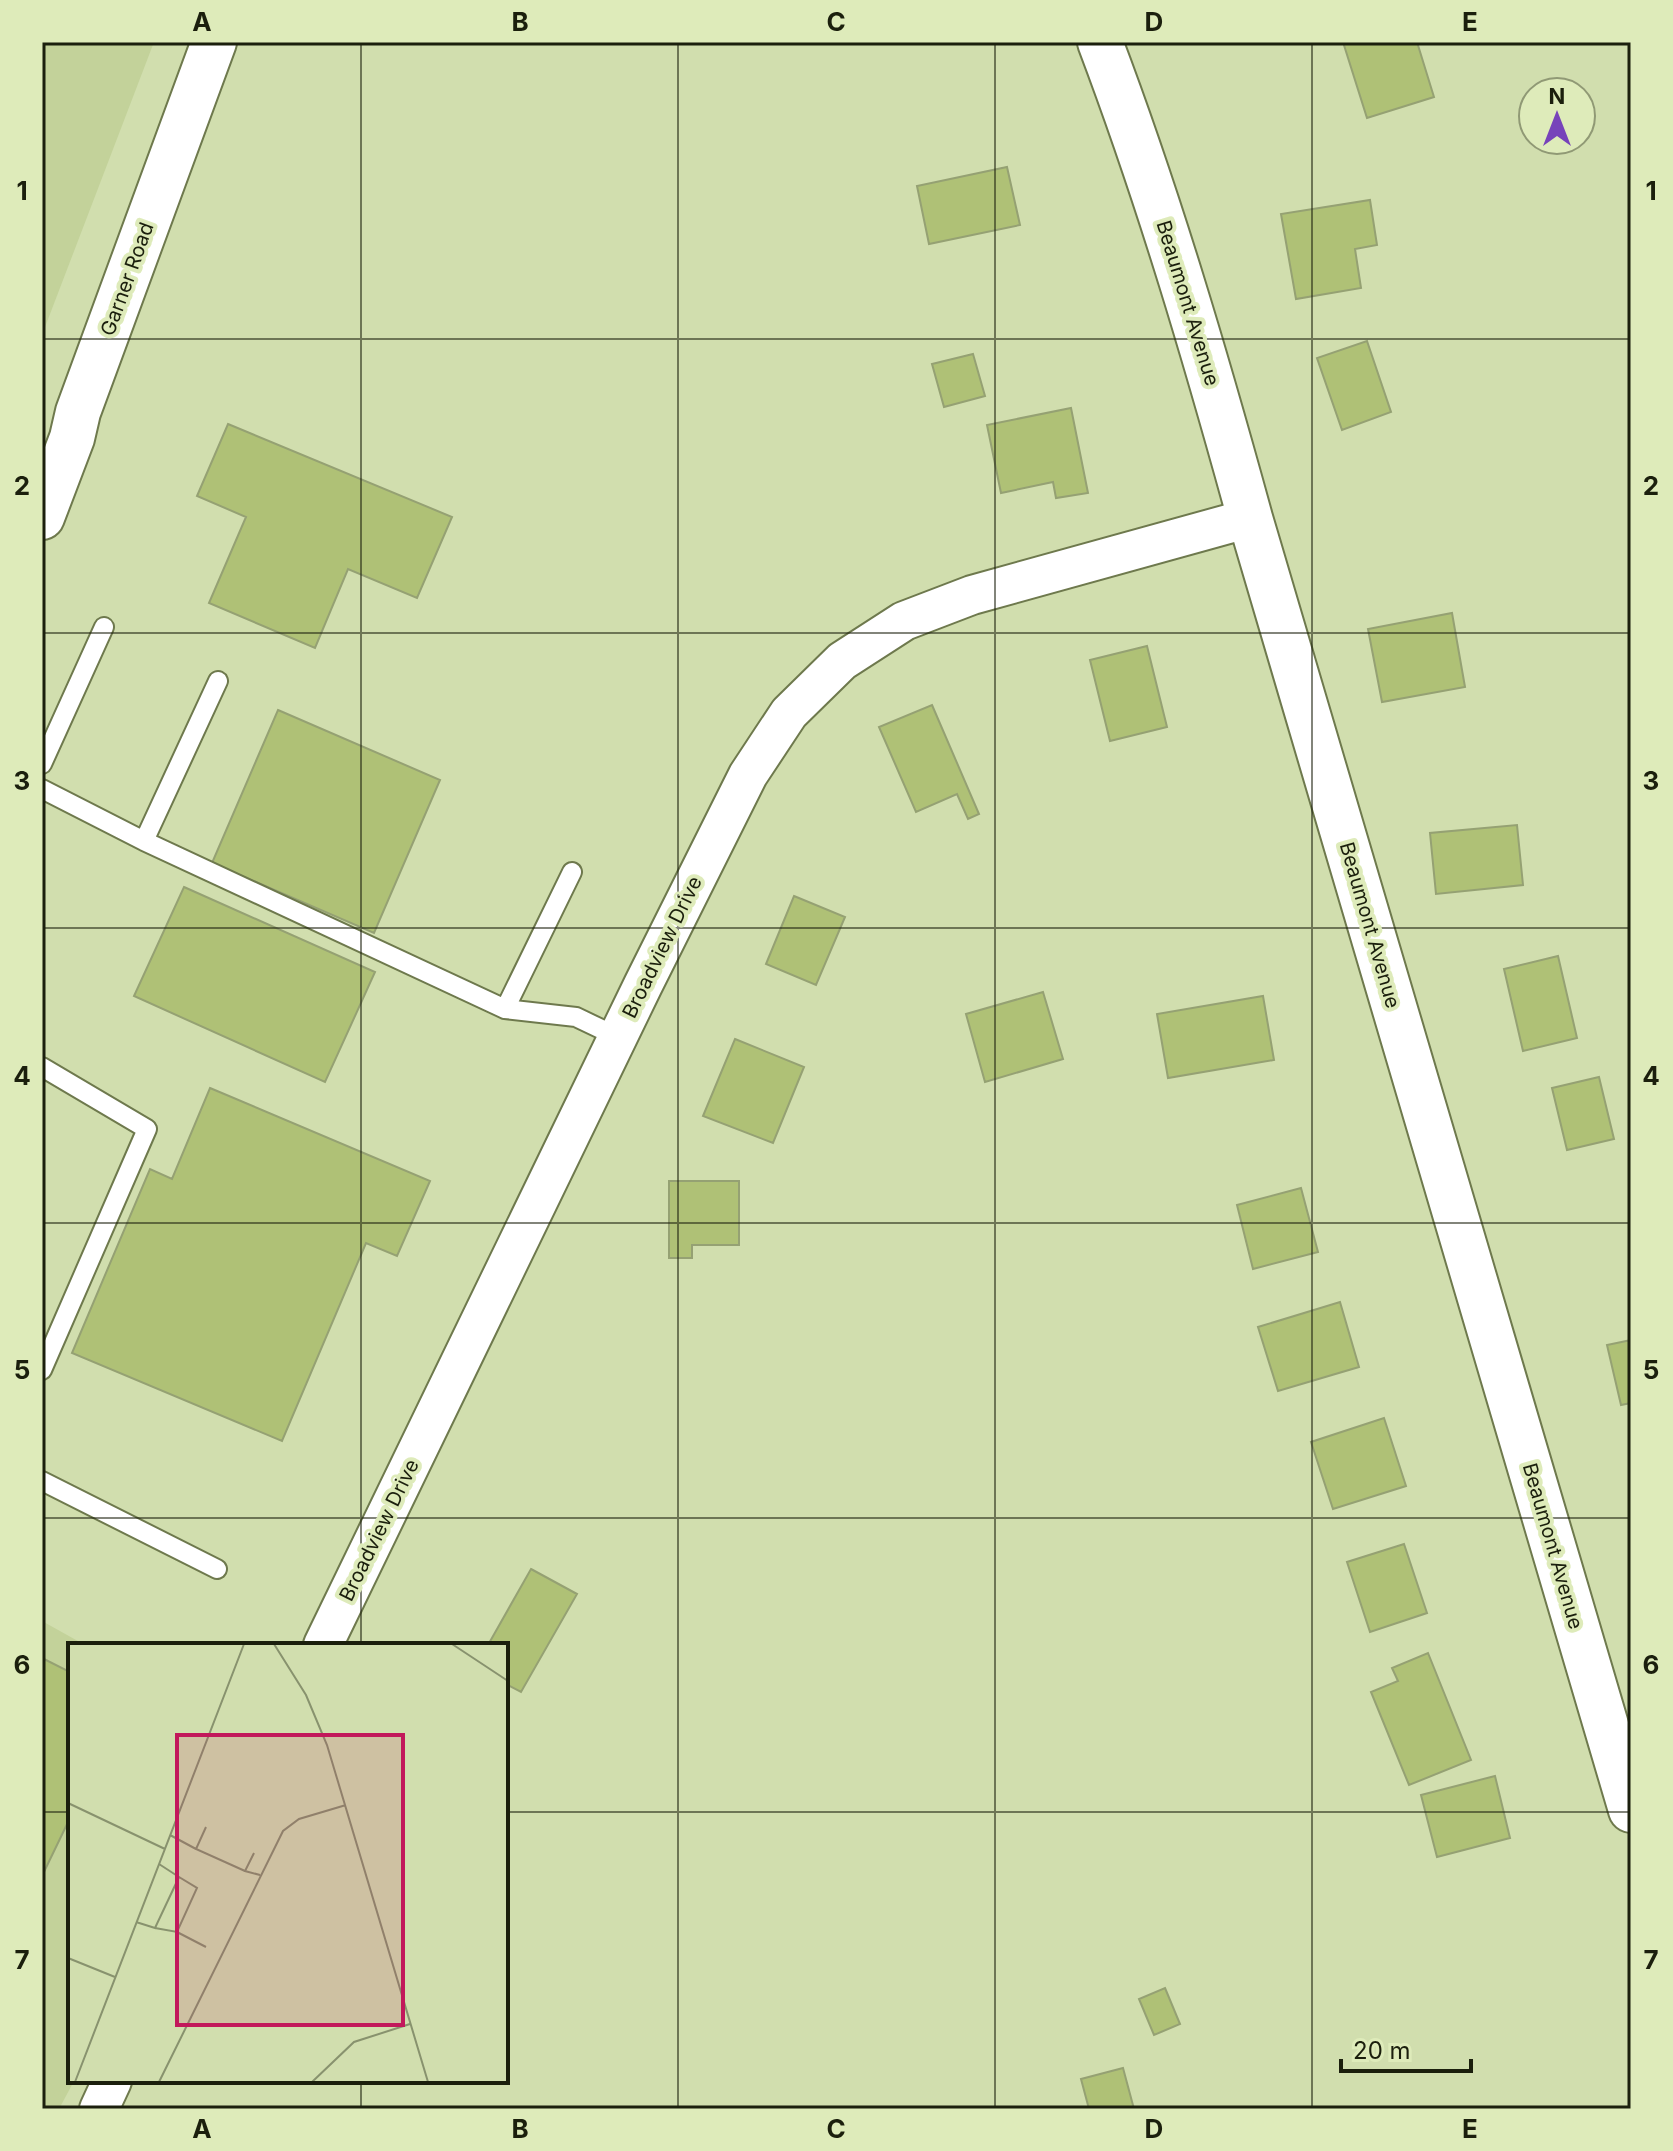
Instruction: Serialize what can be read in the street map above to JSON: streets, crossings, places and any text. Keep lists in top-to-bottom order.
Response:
{
  "streets": {
    "street": ["Garner Road", "Beaumont Avenue", "Broadview Drive"]
  },
  "crossings": [
    ["Beaumont Avenue", "Broadview Drive"]
  ],
  "scale_bar": "20 m",
  "north": "top",
  "grid": {
    "columns": [
      "A",
      "B",
      "C",
      "D",
      "E"
    ],
    "rows": [
      "1",
      "2",
      "3",
      "4",
      "5",
      "6",
      "7"
    ]
  }
}
